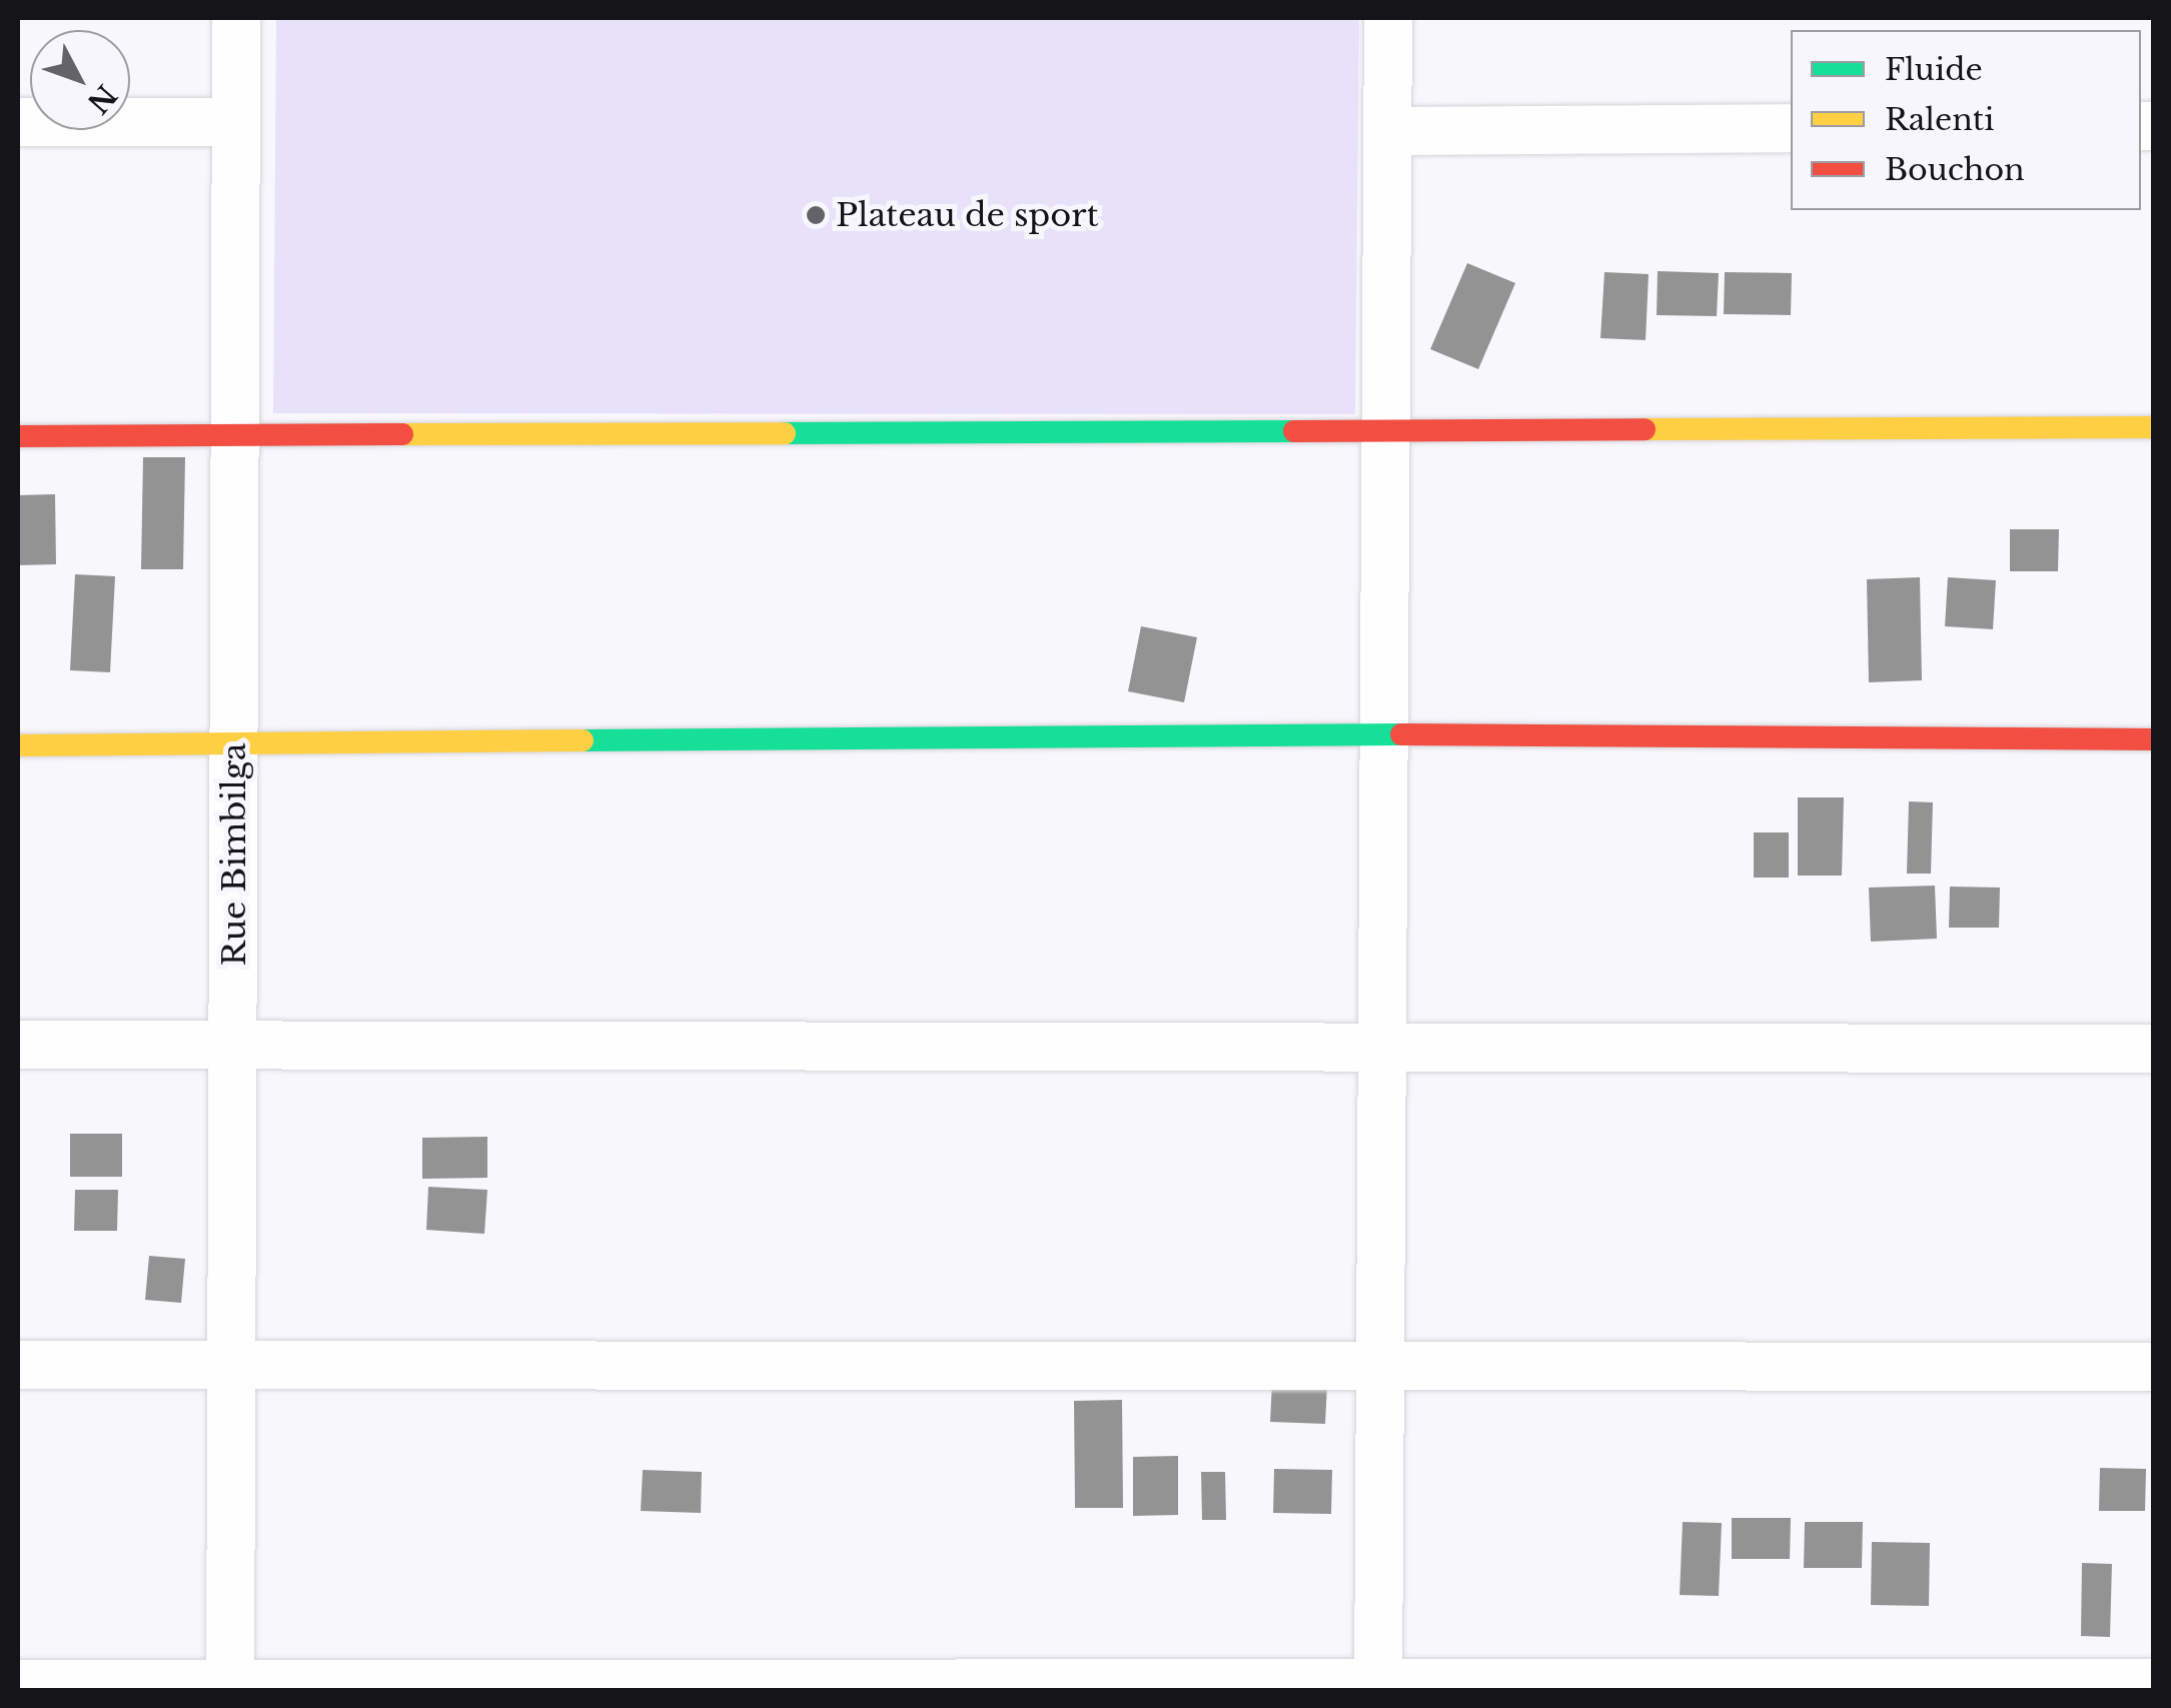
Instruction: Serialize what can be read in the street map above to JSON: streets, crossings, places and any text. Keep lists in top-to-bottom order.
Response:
{
  "streets": {
    "street": ["Rue Bimbilga"]
  },
  "places": ["Plateau de sport"],
  "legend": ["Fluide", "Ralenti", "Bouchon"],
  "north": "bottom right"
}
